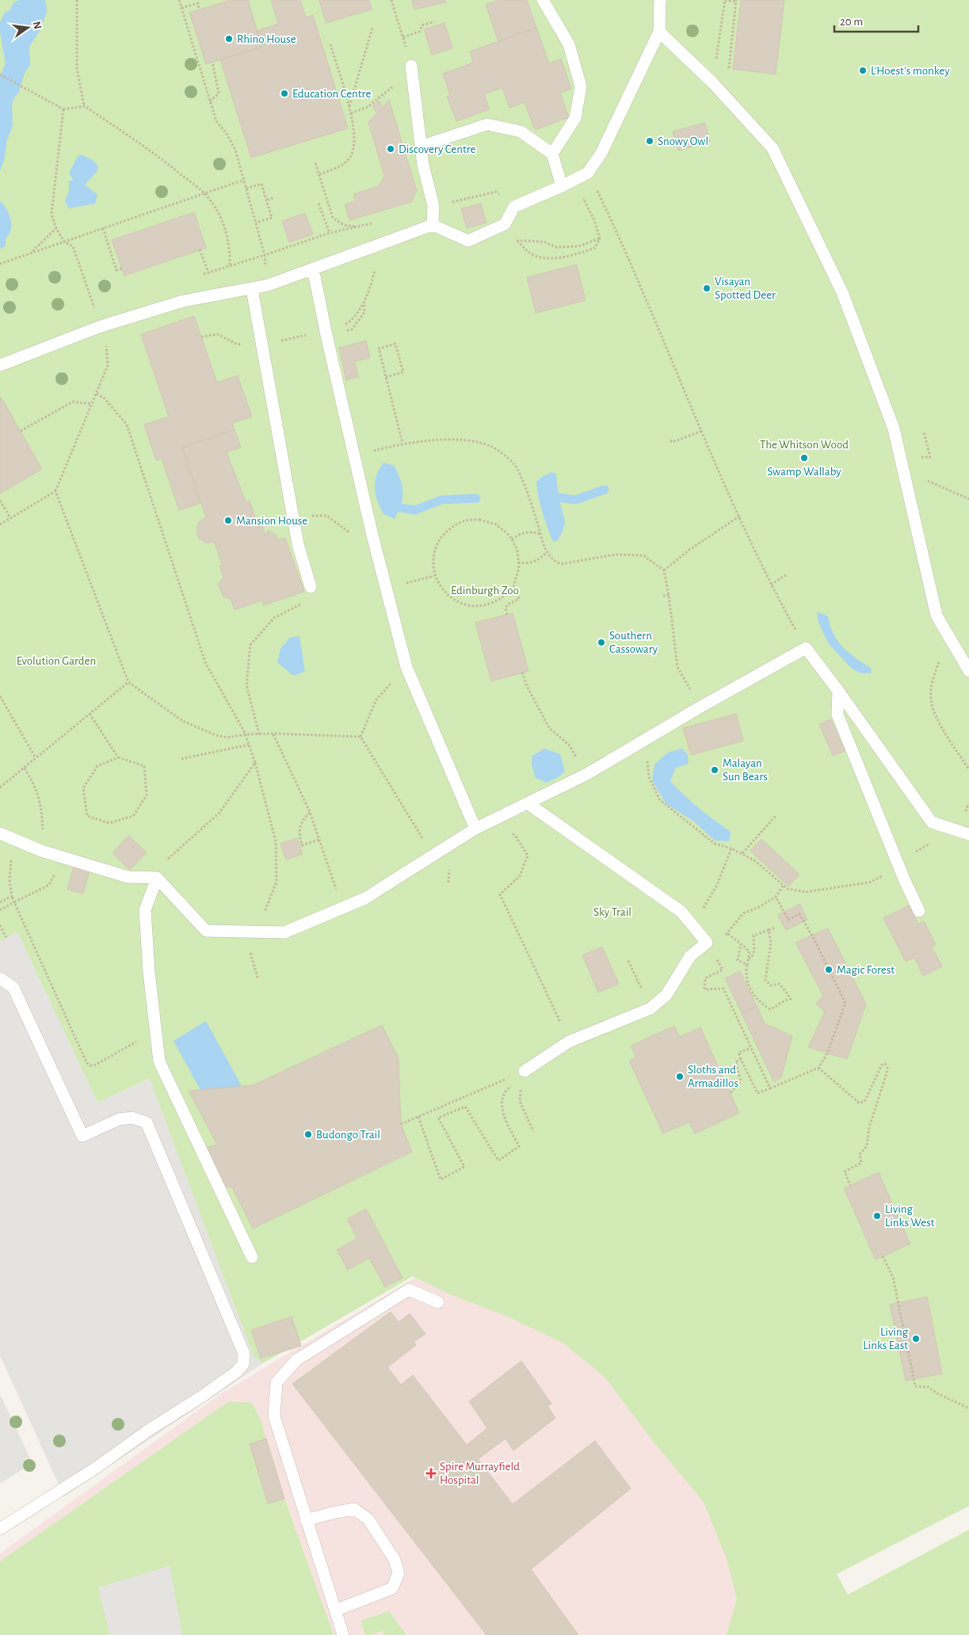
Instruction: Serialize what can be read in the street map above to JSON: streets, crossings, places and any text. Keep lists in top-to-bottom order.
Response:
{
  "parks": [
    "The Whitson Wood",
    "Edinburgh Zoo",
    "Evolution Garden",
    "Sky Trail"
  ],
  "places": {
    "other": [
      "Rhino House",
      "L'Hoest's monkey",
      "Education Centre",
      "Snowy Owl",
      "Discovery Centre",
      "Visayan Spotted Deer",
      "Swamp Wallaby",
      "Mansion House",
      "Southern Cassowary",
      "Malayan Sun Bears",
      "Magic Forest",
      "Sloths and Armadillos",
      "Budongo Trail",
      "Living Links West",
      "Living Links East"
    ],
    "health": ["Spire Murrayfield Hospital"]
  },
  "scale_bar": "20 m",
  "north": "right"
}
